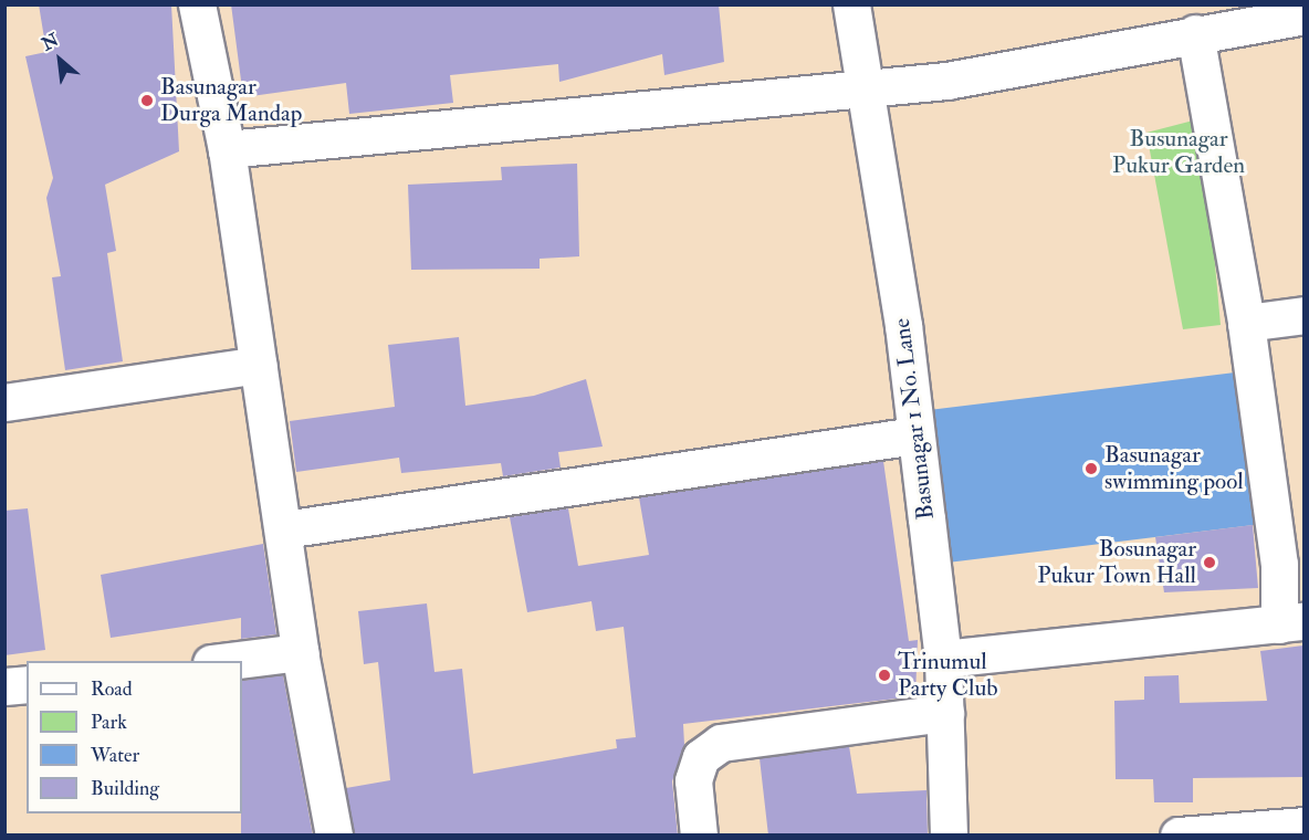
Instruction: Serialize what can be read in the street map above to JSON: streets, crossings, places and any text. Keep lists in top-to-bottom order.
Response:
{
  "streets": {
    "street": ["Basunagar 1 No. Lane"]
  },
  "parks": ["Busunagar Pukur Garden"],
  "places": [
    "Basunagar Durga Mandap",
    "Basunagar swimming pool",
    "Bosunagar Pukur Town Hall",
    "Trinumul Party Club"
  ],
  "legend": [
    "Road",
    "Park",
    "Water",
    "Building"
  ],
  "north": "top left"
}
